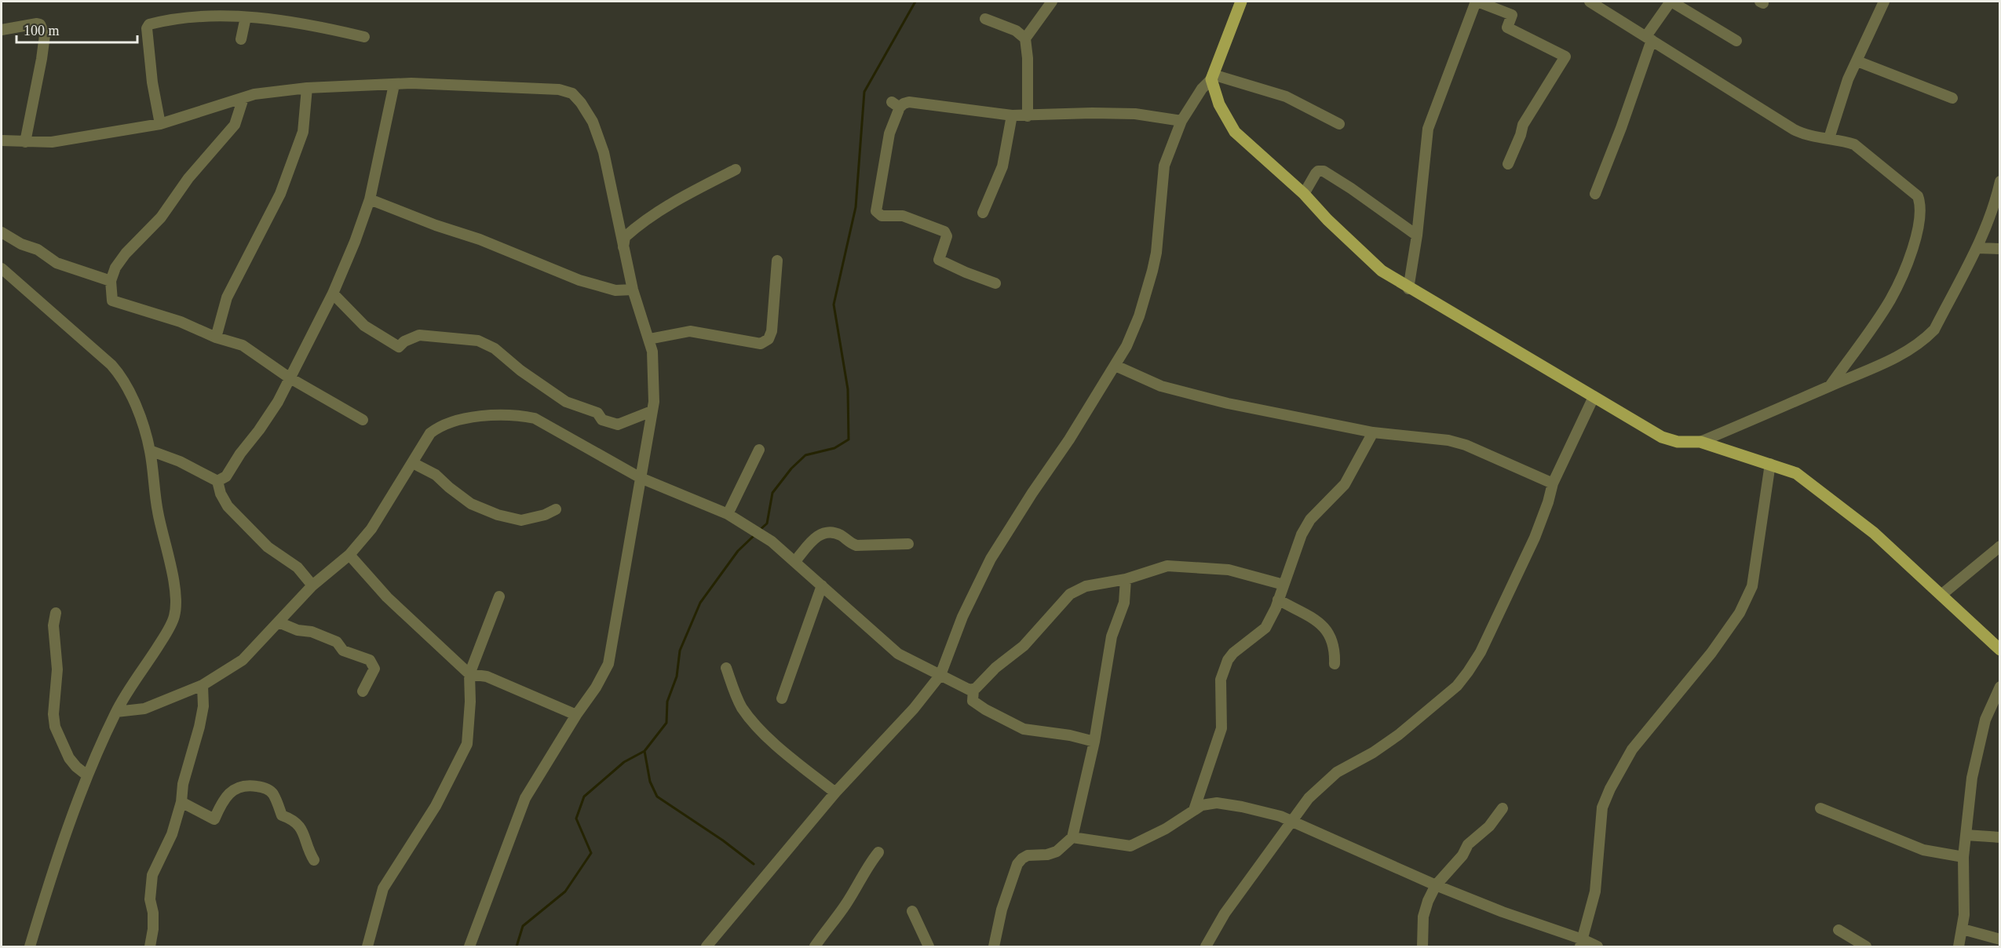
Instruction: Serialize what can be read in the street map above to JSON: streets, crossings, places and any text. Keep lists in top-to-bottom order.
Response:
{
  "scale_bar": "100 m"
}
